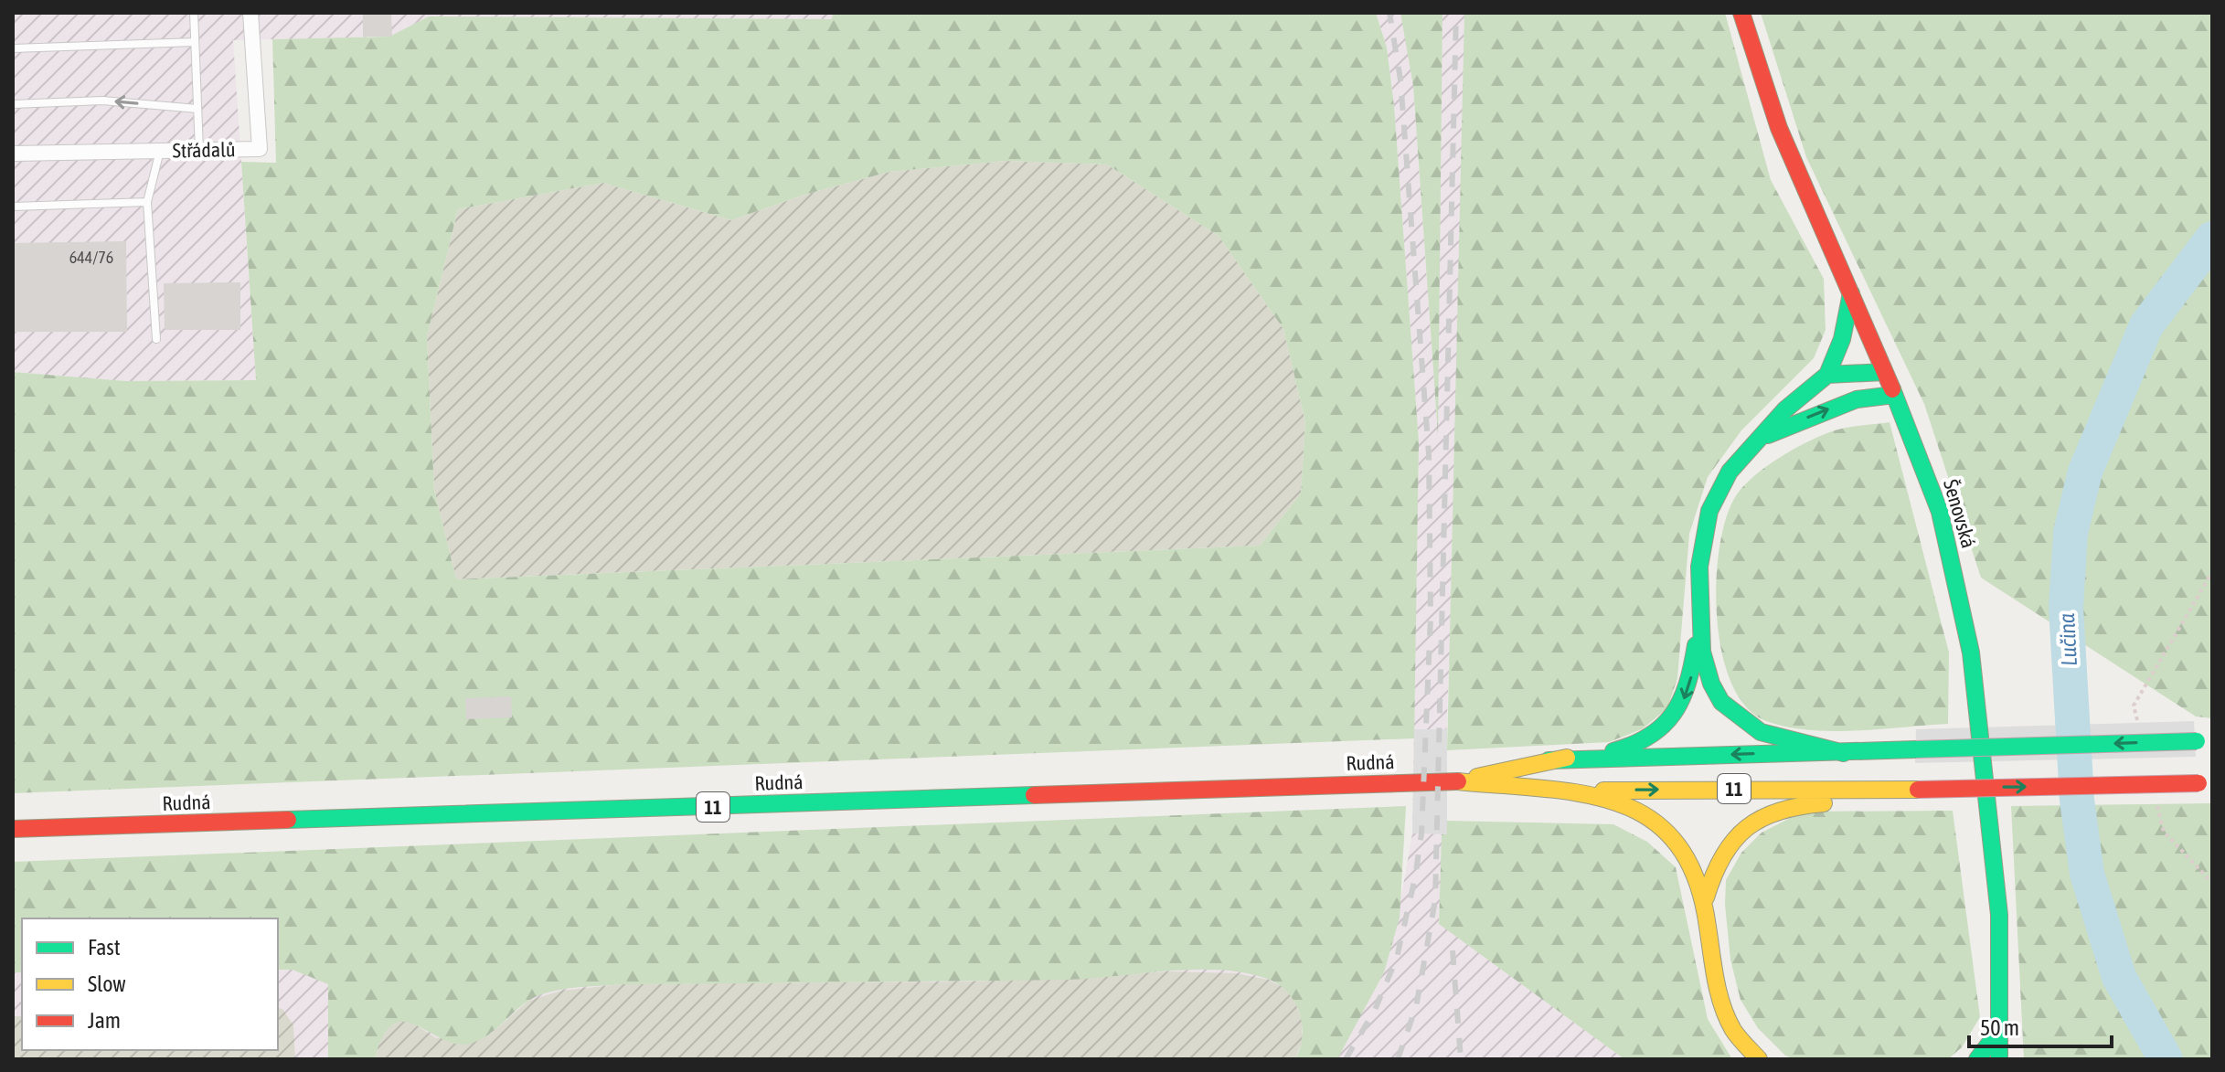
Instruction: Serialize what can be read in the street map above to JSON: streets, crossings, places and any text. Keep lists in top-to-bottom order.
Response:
{
  "streets": {
    "main road": ["Šenovská", "Rudná", "11"],
    "street": ["Střádalů"]
  },
  "crossings": [
    ["Rudná", "11"]
  ],
  "water": ["Lučina"],
  "house_numbers": ["644/76"],
  "legend": ["Fast", "Slow", "Jam"],
  "scale_bar": "50 m"
}
